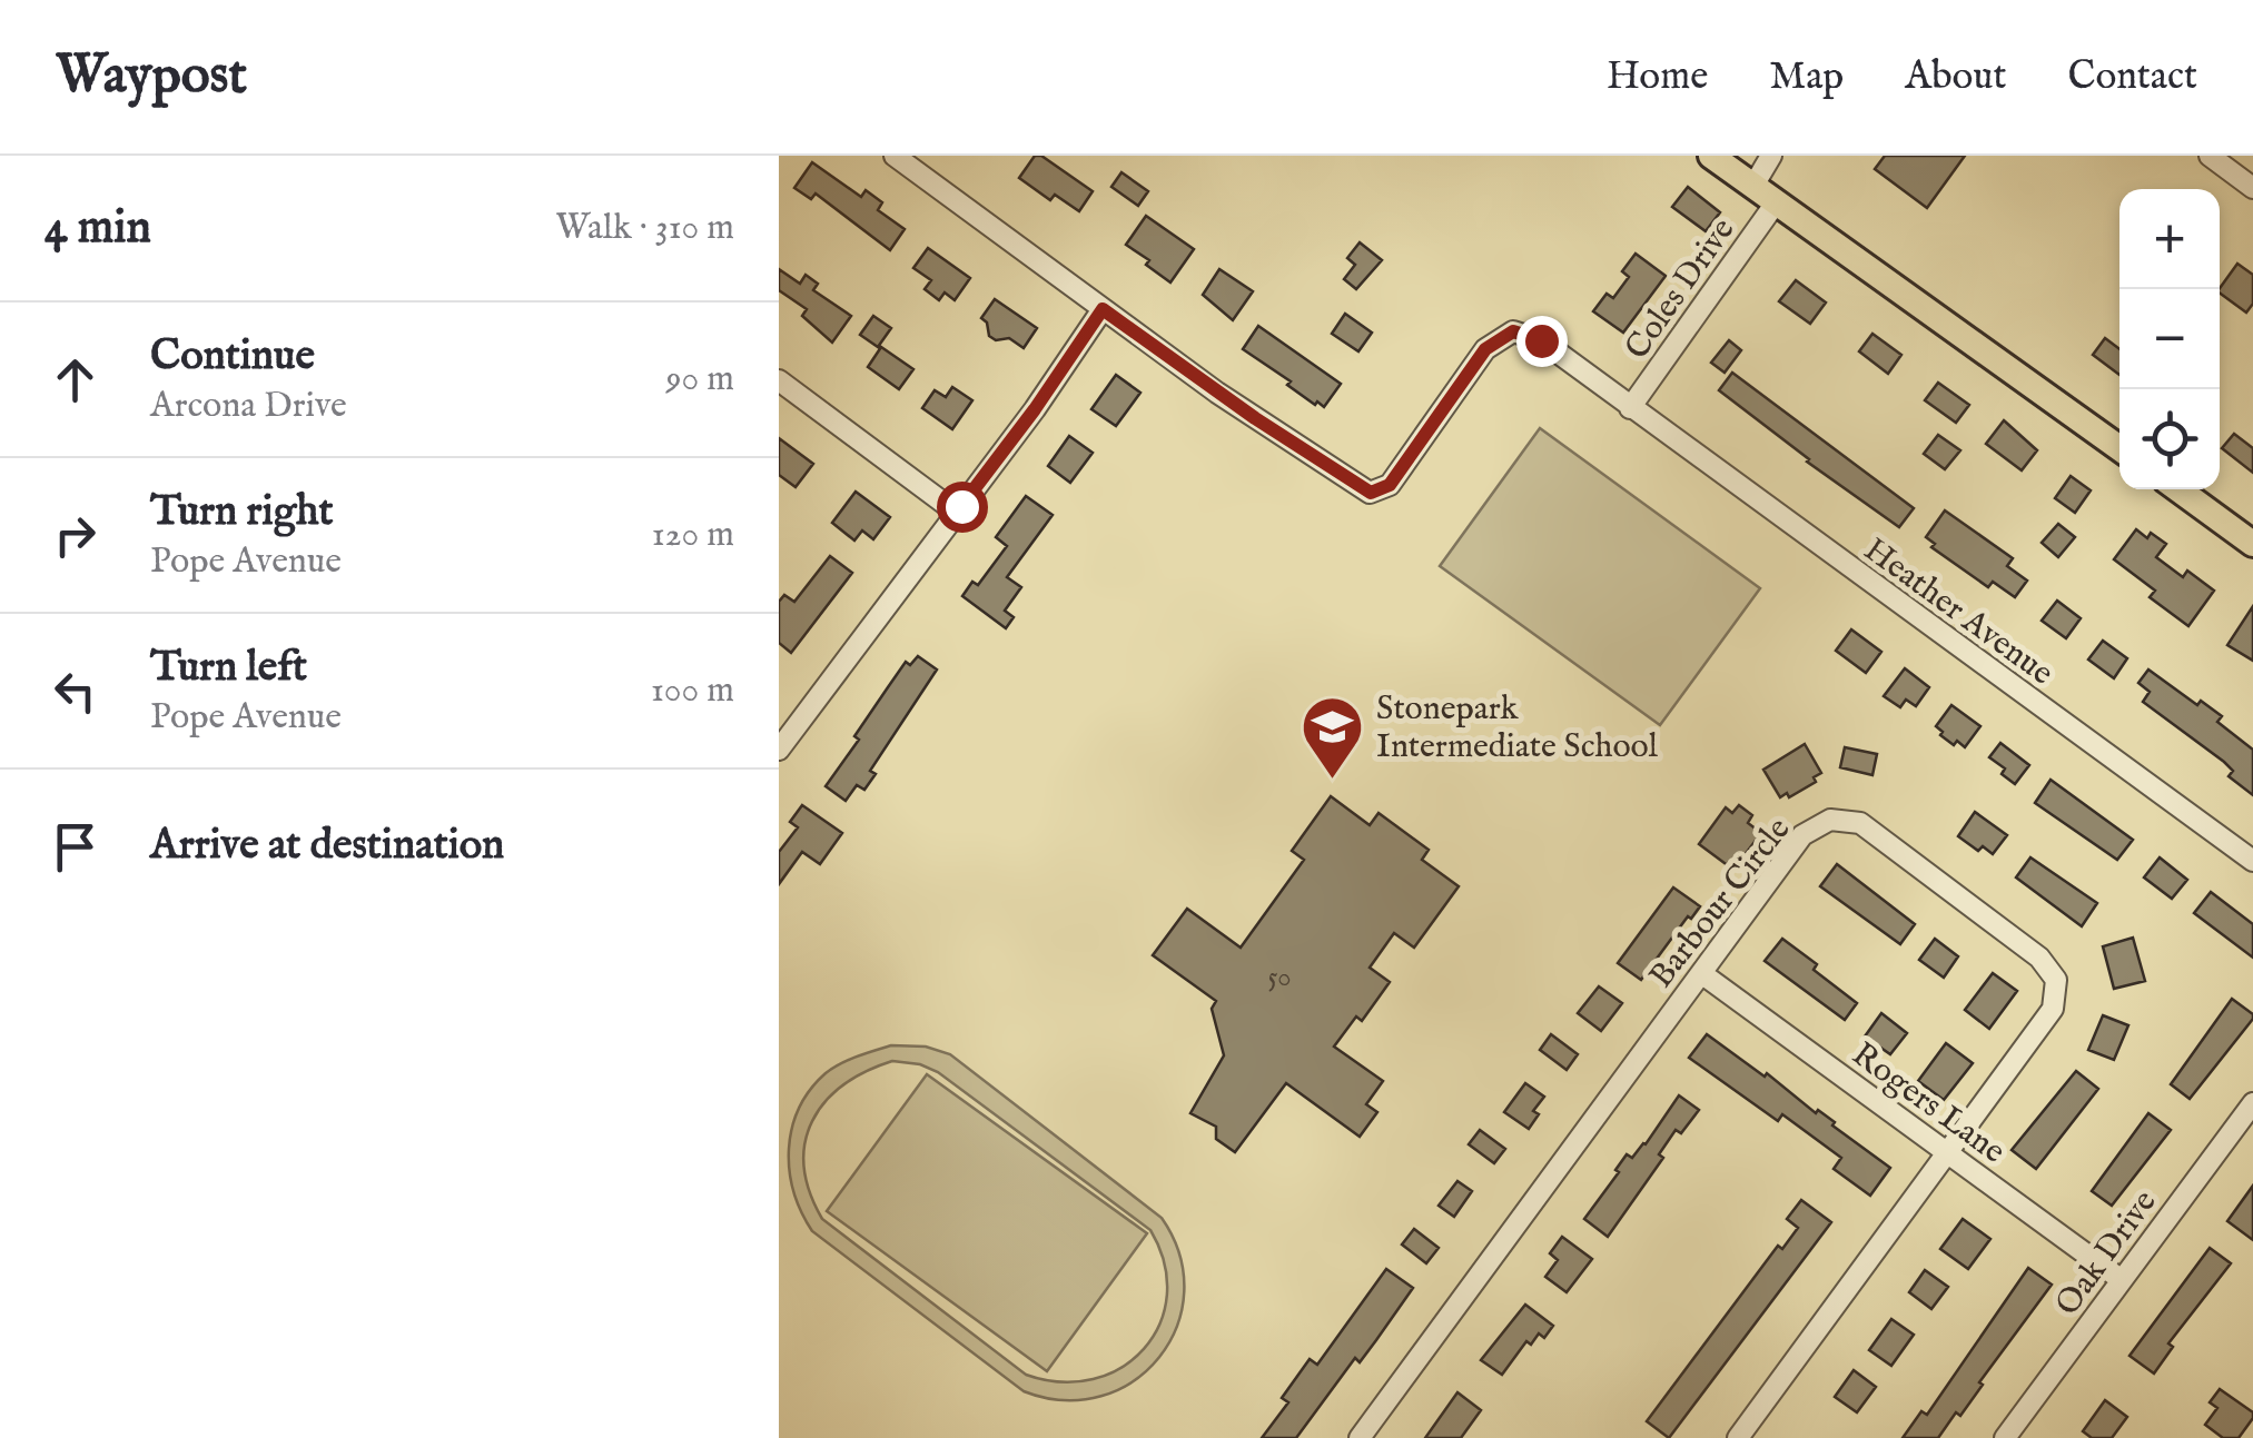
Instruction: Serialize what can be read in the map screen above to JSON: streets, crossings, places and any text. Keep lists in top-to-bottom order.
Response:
{
  "streets": {
    "street": [
      "Coles Drive",
      "Heather Avenue",
      "Barbour Circle",
      "Rogers Lane",
      "Oak Drive"
    ]
  },
  "crossings": [
    ["Coles Drive", "Heather Avenue"],
    ["Barbour Circle", "Rogers Lane"],
    ["Rogers Lane", "Oak Drive"]
  ],
  "places": {
    "school or university": ["Stonepark Intermediate School"]
  },
  "house_numbers": ["50"],
  "page": {
    "header": "Waypost",
    "nav": [
      "Home",
      "Map",
      "About",
      "Contact"
    ],
    "heading": ["4 min", "Walk · 310 m"],
    "map_buttons": ["+", "−"],
    "list": [
      ["Continue", "Arcona Drive", "90 m"],
      ["Turn right", "Pope Avenue", "120 m"],
      ["Turn left", "Pope Avenue", "100 m"],
      "Arrive at destination"
    ]
  }
}
